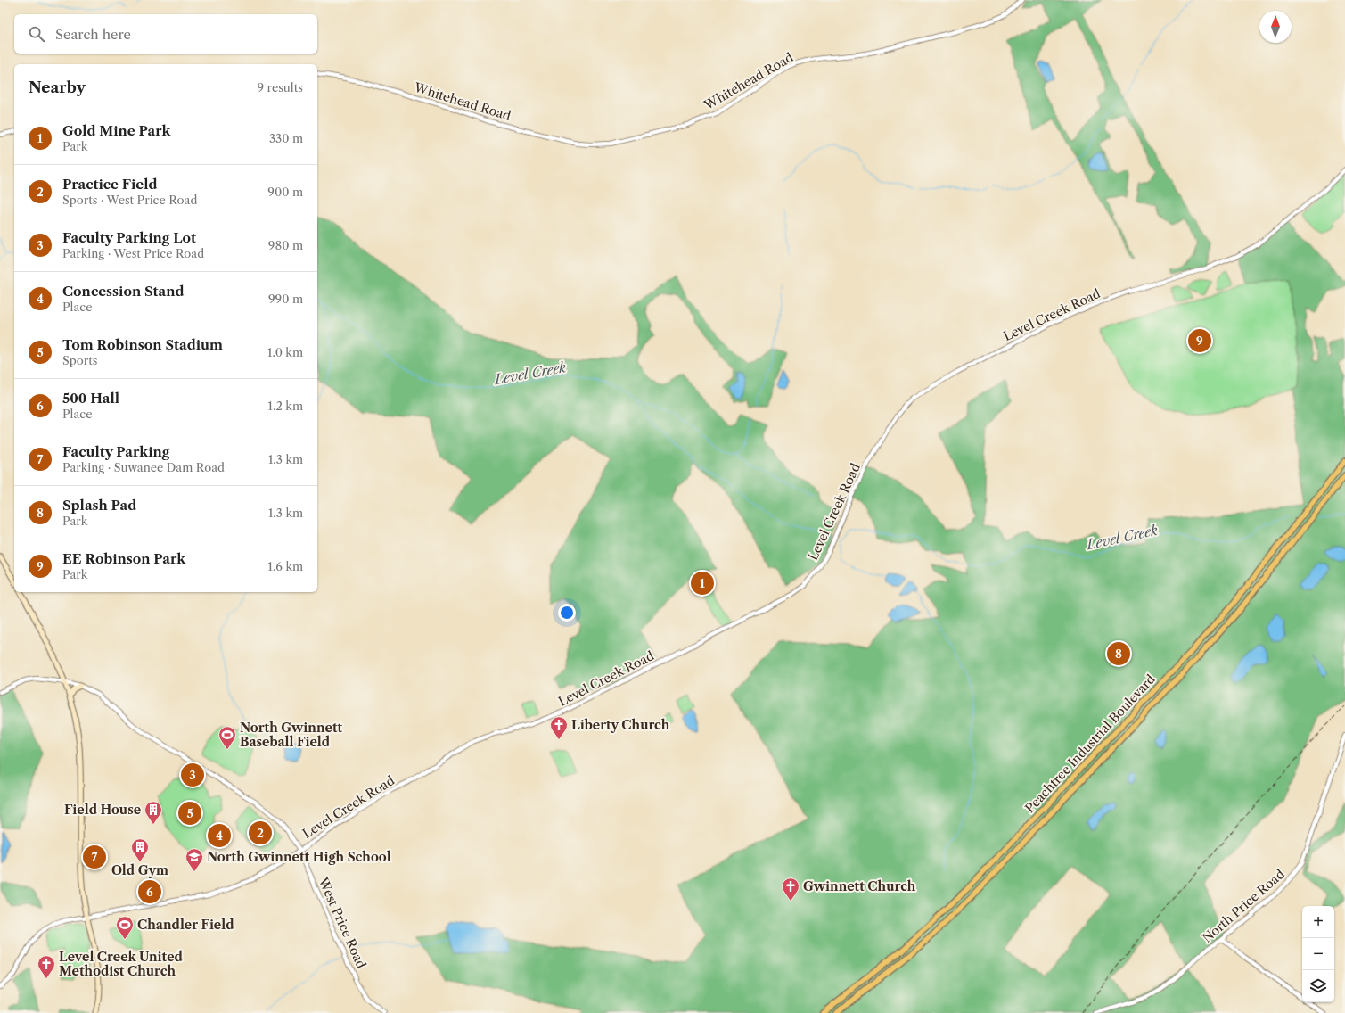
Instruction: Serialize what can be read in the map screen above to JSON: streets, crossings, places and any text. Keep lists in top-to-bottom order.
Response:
{
  "streets": {
    "highway": ["Peachtree Industrial Boulevard"],
    "street": [
      "Whitehead Road",
      "Level Creek Road",
      "North Price Road",
      "West Price Road"
    ]
  },
  "crossings": [
    ["Level Creek Road", "West Price Road"]
  ],
  "water": ["Level Creek"],
  "places": {
    "church": ["Liberty Church", "Gwinnett Church", "Level Creek United Methodist Church"],
    "sports": ["North Gwinnett Baseball Field", "Chandler Field"],
    "building": ["Field House", "Old Gym"],
    "school or university": ["North Gwinnett High School"]
  },
  "north": "top",
  "page": {
    "search": "Search here",
    "heading": ["Nearby", "9 results"],
    "list": [
      {
        "mark": "1",
        "name": "Gold Mine Park",
        "note": "Park",
        "value": "330 m"
      },
      {
        "mark": "2",
        "name": "Practice Field",
        "note": "Sports · West Price Road",
        "value": "900 m"
      },
      {
        "mark": "3",
        "name": "Faculty Parking Lot",
        "note": "Parking · West Price Road",
        "value": "980 m"
      },
      {
        "mark": "4",
        "name": "Concession Stand",
        "note": "Place",
        "value": "990 m"
      },
      {
        "mark": "5",
        "name": "Tom Robinson Stadium",
        "note": "Sports",
        "value": "1.0 km"
      },
      {
        "mark": "6",
        "name": "500 Hall",
        "note": "Place",
        "value": "1.2 km"
      },
      {
        "mark": "7",
        "name": "Faculty Parking",
        "note": "Parking · Suwanee Dam Road",
        "value": "1.3 km"
      },
      {
        "mark": "8",
        "name": "Splash Pad",
        "note": "Park",
        "value": "1.3 km"
      },
      {
        "mark": "9",
        "name": "EE Robinson Park",
        "note": "Park",
        "value": "1.6 km"
      }
    ],
    "pins": [
      "9",
      "1",
      "8",
      "3",
      "5",
      "2",
      "4",
      "7",
      "6"
    ],
    "map_buttons": ["+", "−"]
  }
}
